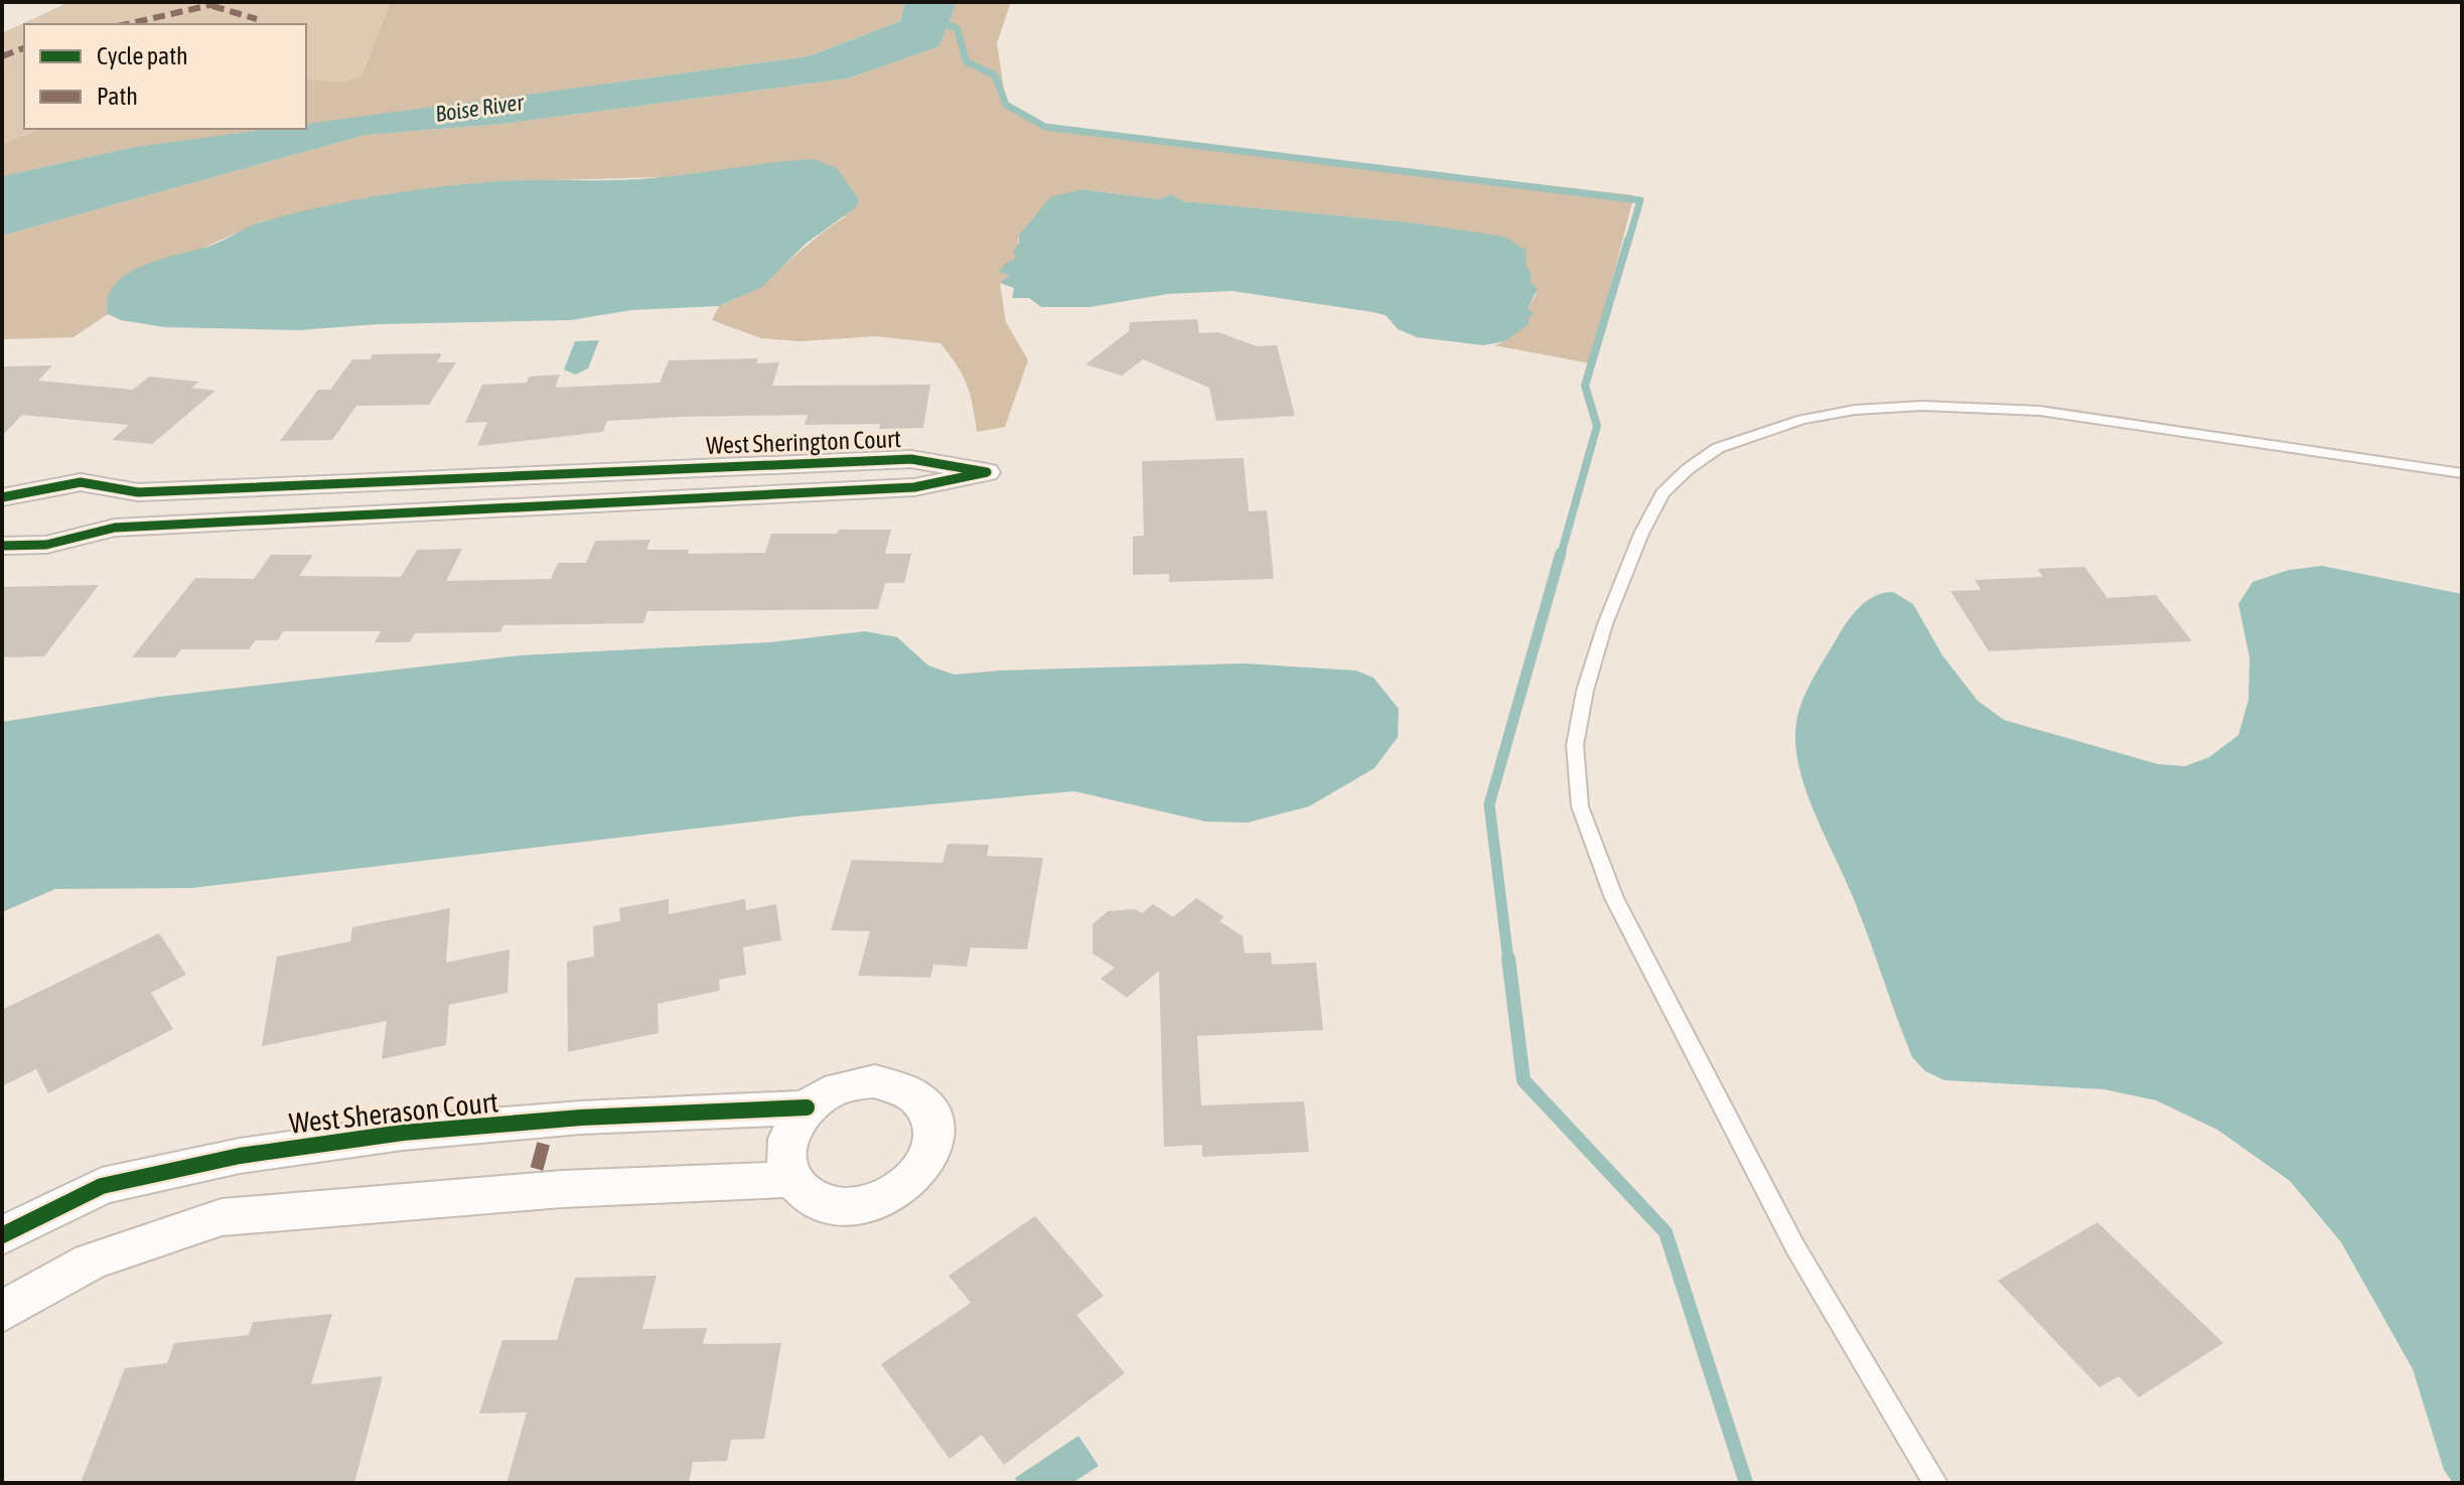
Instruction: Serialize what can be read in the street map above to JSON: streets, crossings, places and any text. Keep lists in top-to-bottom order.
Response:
{
  "streets": {
    "street": ["West Sherington Court", "West Sherason Court"]
  },
  "water": ["Boise River"],
  "legend": ["Cycle path", "Path"]
}
